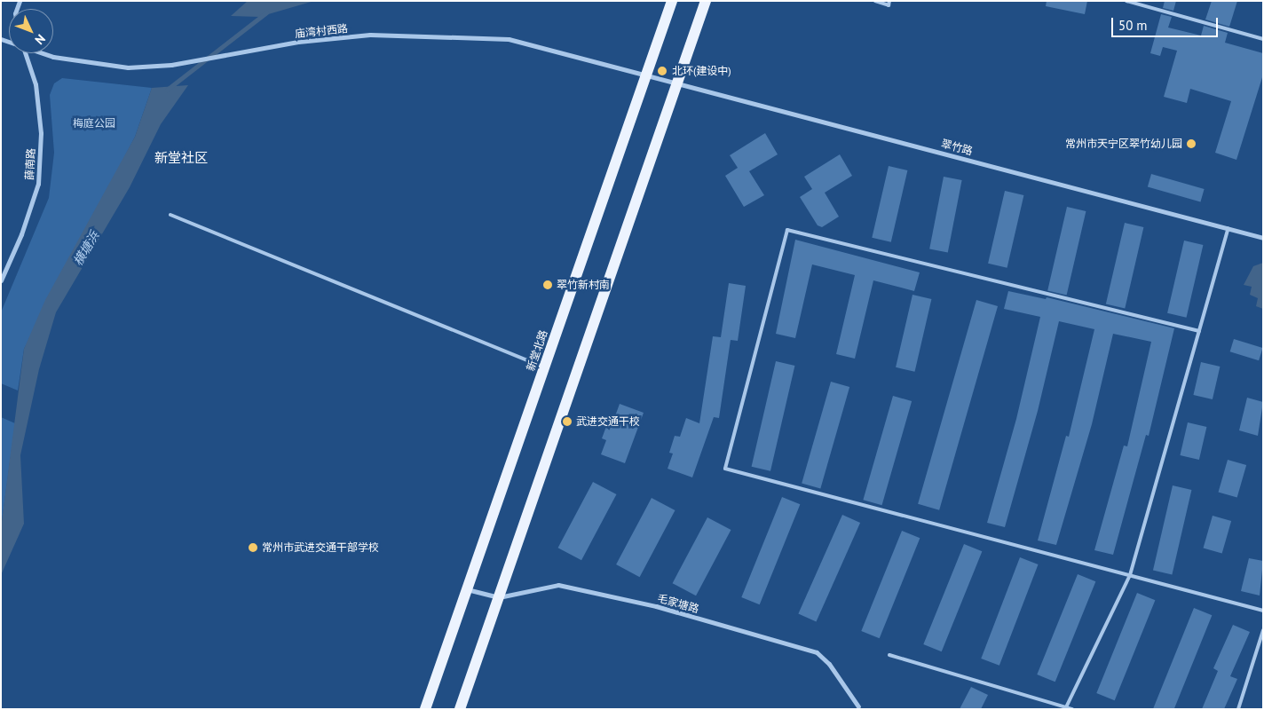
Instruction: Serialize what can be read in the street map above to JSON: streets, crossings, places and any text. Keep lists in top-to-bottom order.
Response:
{
  "streets": {
    "main road": ["新堂北路"],
    "street": [
      "庙湾村西路",
      "翠竹路",
      "薛南路",
      "毛家塘路"
    ]
  },
  "crossings": [
    ["庙湾村西路", "翠竹路"],
    ["庙湾村西路", "新堂北路"],
    ["翠竹路", "新堂北路"],
    ["新堂北路", "毛家塘路"]
  ],
  "districts": ["新堂社区"],
  "water": ["横塘浜"],
  "parks": ["梅庭公园"],
  "places": [
    "北环(建设中)",
    "常州市天宁区翠竹幼儿园",
    "翠竹新村南",
    "武进交通干校",
    "常州市武进交通干部学校"
  ],
  "scale_bar": "50 m",
  "north": "bottom right"
}
